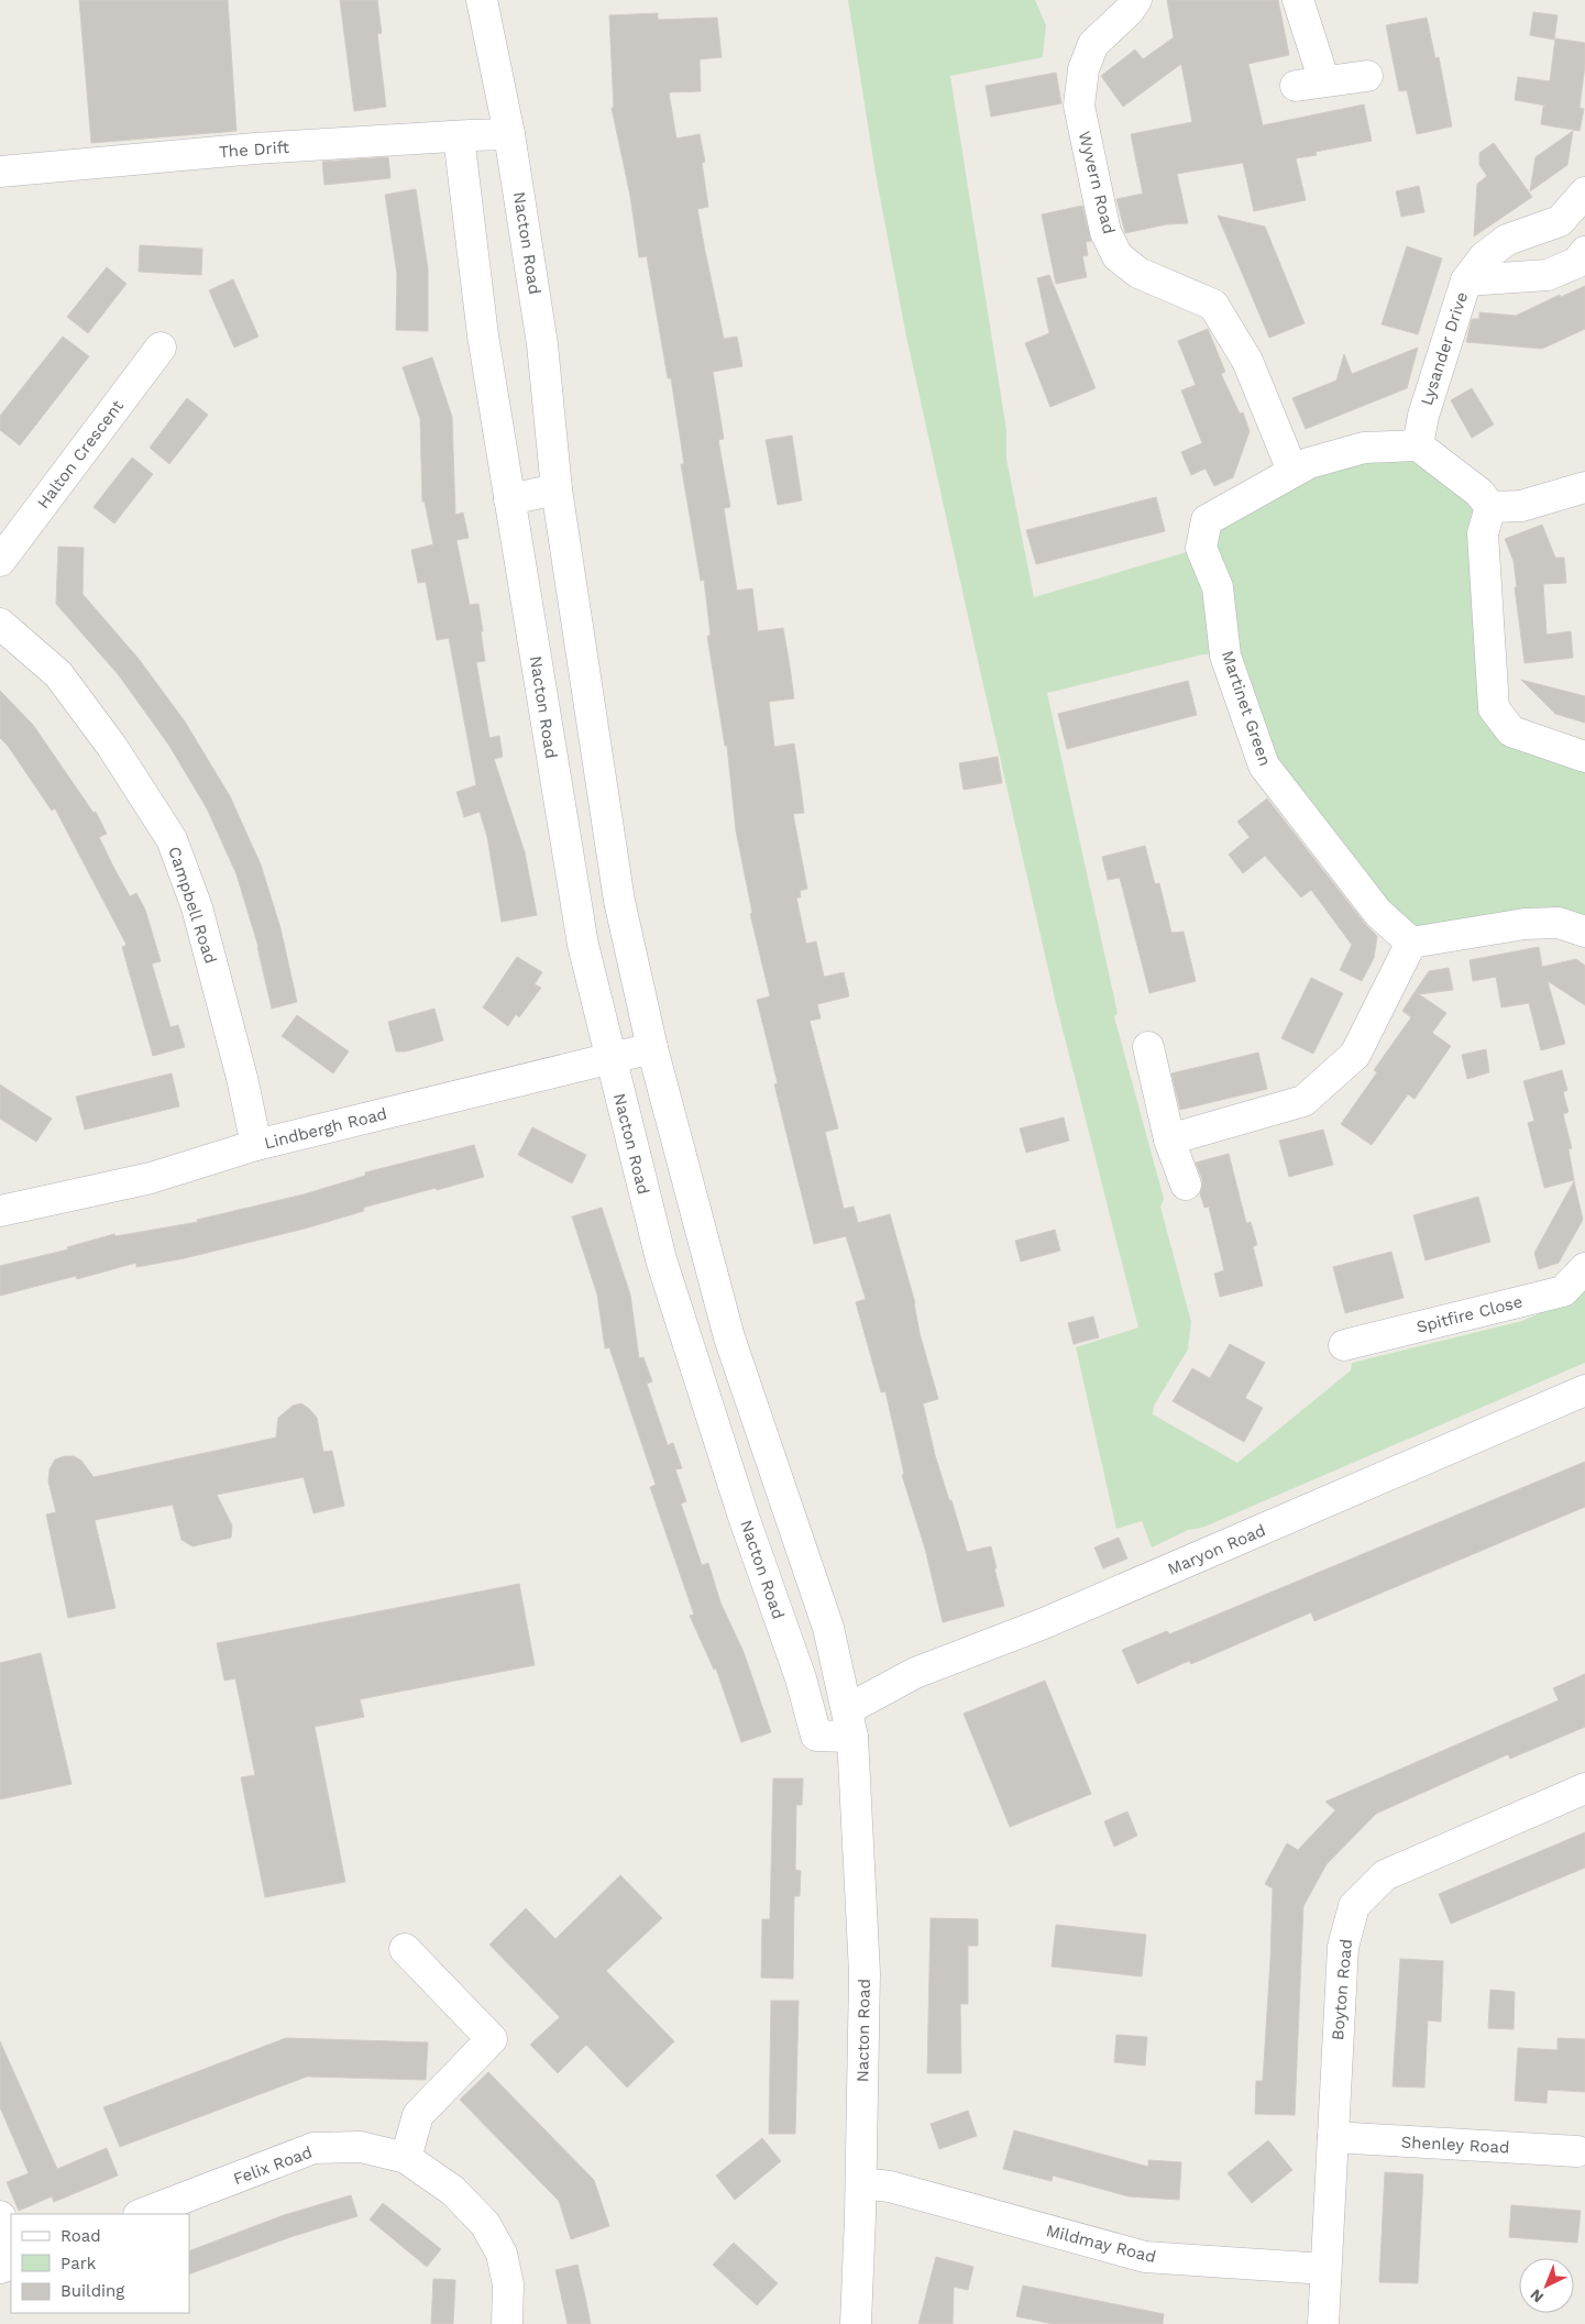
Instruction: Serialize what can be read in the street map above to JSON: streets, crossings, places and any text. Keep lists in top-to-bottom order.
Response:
{
  "streets": {
    "street": [
      "The Drift",
      "Wyvern Road",
      "Nacton Road",
      "Lysander Drive",
      "Halton Crescent",
      "Martinet Green",
      "Campbell Road",
      "Lindbergh Road",
      "Spitfire Close",
      "Maryon Road",
      "Boyton Road",
      "Shenley Road",
      "Felix Road",
      "Mildmay Road"
    ]
  },
  "crossings": [
    ["The Drift", "Nacton Road"],
    ["Wyvern Road", "Martinet Green"],
    ["Nacton Road", "Lindbergh Road"],
    ["Nacton Road", "Maryon Road"],
    ["Nacton Road", "Mildmay Road"],
    ["Lysander Drive", "Martinet Green"],
    ["Campbell Road", "Lindbergh Road"],
    ["Boyton Road", "Shenley Road"],
    ["Boyton Road", "Mildmay Road"]
  ],
  "legend": ["Road", "Park", "Building"],
  "north": "bottom left"
}
